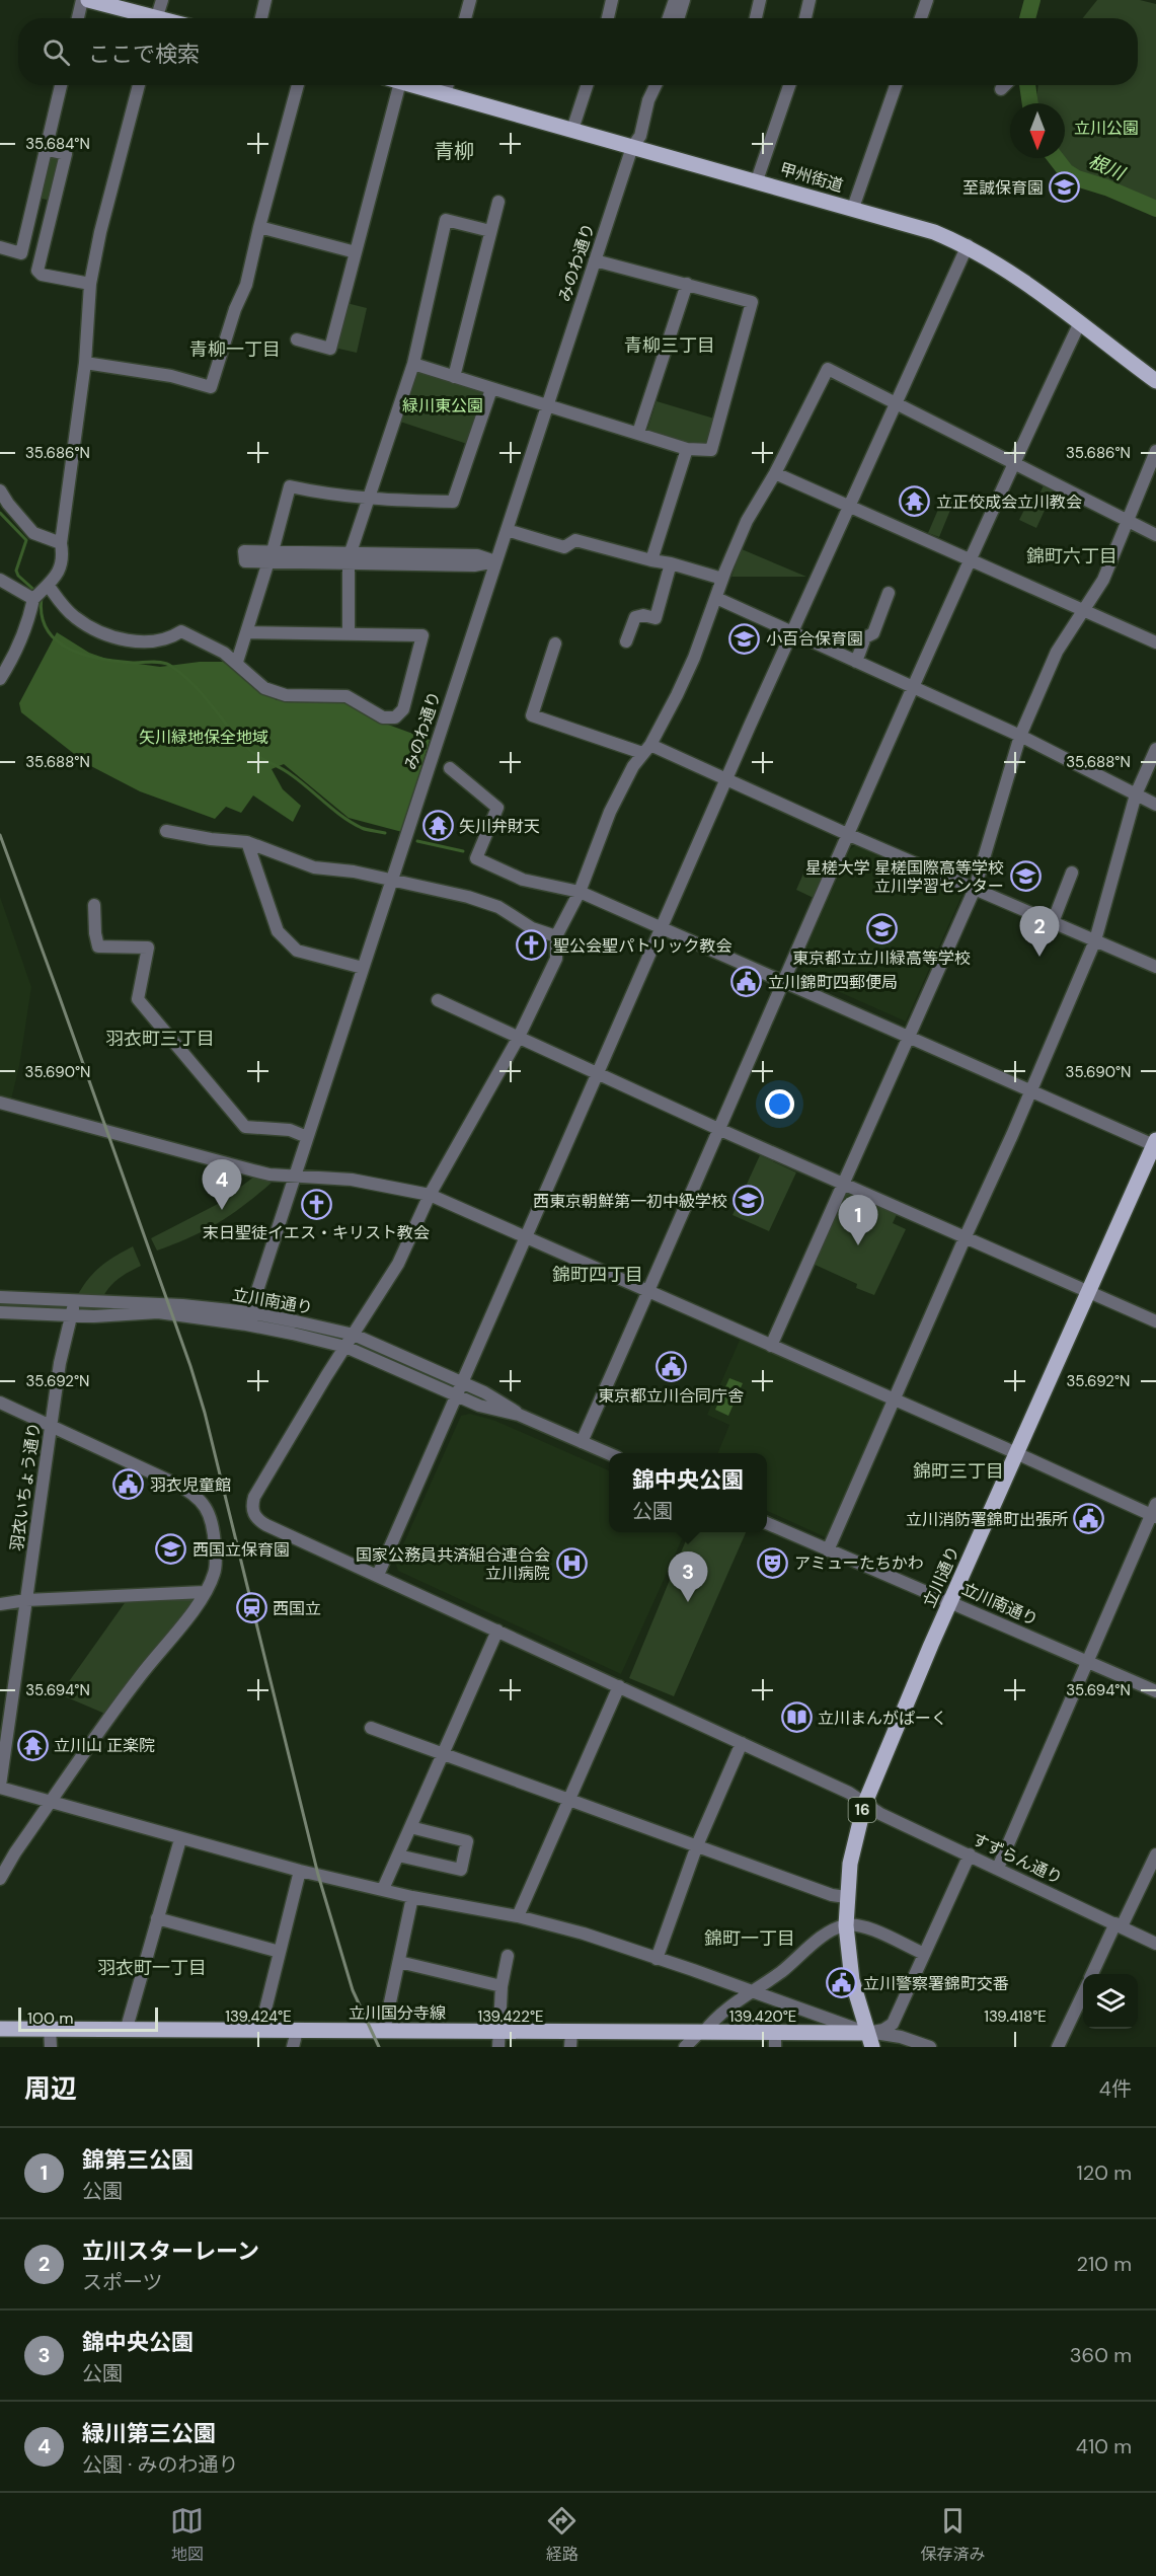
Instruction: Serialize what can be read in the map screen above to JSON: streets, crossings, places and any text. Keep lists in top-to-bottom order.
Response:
{
  "streets": {
    "main road": [
      "甲州街道",
      "立川通り",
      "16",
      "立川国分寺線"
    ],
    "street": [
      "みのわ通り",
      "立川南通り",
      "羽衣いちょう通り",
      "すずらん通り"
    ]
  },
  "crossings": [
    ["甲州街道", "みのわ通り"],
    ["みのわ通り", "立川南通り"],
    ["立川南通り", "羽衣いちょう通り"],
    ["立川南通り", "立川通り"],
    ["立川南通り", "すずらん通り"],
    ["立川通り", "すずらん通り"],
    ["立川通り", "立川国分寺線"]
  ],
  "districts": [
    "青柳",
    "青柳三丁目",
    "青柳一丁目",
    "錦町六丁目",
    "羽衣町三丁目",
    "錦町四丁目",
    "錦町三丁目",
    "錦町一丁目",
    "羽衣町一丁目"
  ],
  "water": ["根川"],
  "parks": ["立川公園", "緑川東公園", "矢川緑地保全地域"],
  "places": {
    "school or university": [
      "至誠保育園",
      "小百合保育園",
      "星槎大学 星槎国際高等学校 立川学習センター",
      "東京都立立川緑高等学校",
      "西東京朝鮮第一初中級学校",
      "西国立保育園"
    ],
    "temple": ["立正佼成会立川教会", "矢川弁財天", "立川山 正楽院"],
    "church": ["聖公会聖パトリック教会", "末日聖徒イエス・キリスト教会"],
    "public building": [
      "立川錦町四郵便局",
      "東京都立川合同庁舎",
      "羽衣児童館",
      "立川消防署錦町出張所",
      "立川警察署錦町交番"
    ],
    "theatre": ["アミューたちかわ"],
    "hospital": ["国家公務員共済組合連合会 立川病院"],
    "station": ["西国立"],
    "library": ["立川まんがぱーく"]
  },
  "scale_bar": "100 m",
  "north": "bottom",
  "page": {
    "search": "ここで検索",
    "pins": [
      "2",
      "4",
      "1",
      "3"
    ],
    "popup": ["錦中央公園", "公園"],
    "scale": "100 m",
    "heading": ["周辺", "4件"],
    "list": [
      {
        "mark": "1",
        "name": "錦第三公園",
        "note": "公園",
        "value": "120 m"
      },
      {
        "mark": "2",
        "name": "立川スターレーン",
        "note": "スポーツ",
        "value": "210 m"
      },
      {
        "mark": "3",
        "name": "錦中央公園",
        "note": "公園",
        "value": "360 m"
      },
      {
        "mark": "4",
        "name": "緑川第三公園",
        "note": "公園 · みのわ通り",
        "value": "410 m"
      }
    ],
    "nav": ["地図", "経路", "保存済み"]
  },
  "coordinates": [
    "35.684°N",
    "35.686°N",
    "35.688°N",
    "35.690°N",
    "35.692°N",
    "35.694°N",
    "139.424°E",
    "139.422°E",
    "139.420°E",
    "139.418°E"
  ]
}
